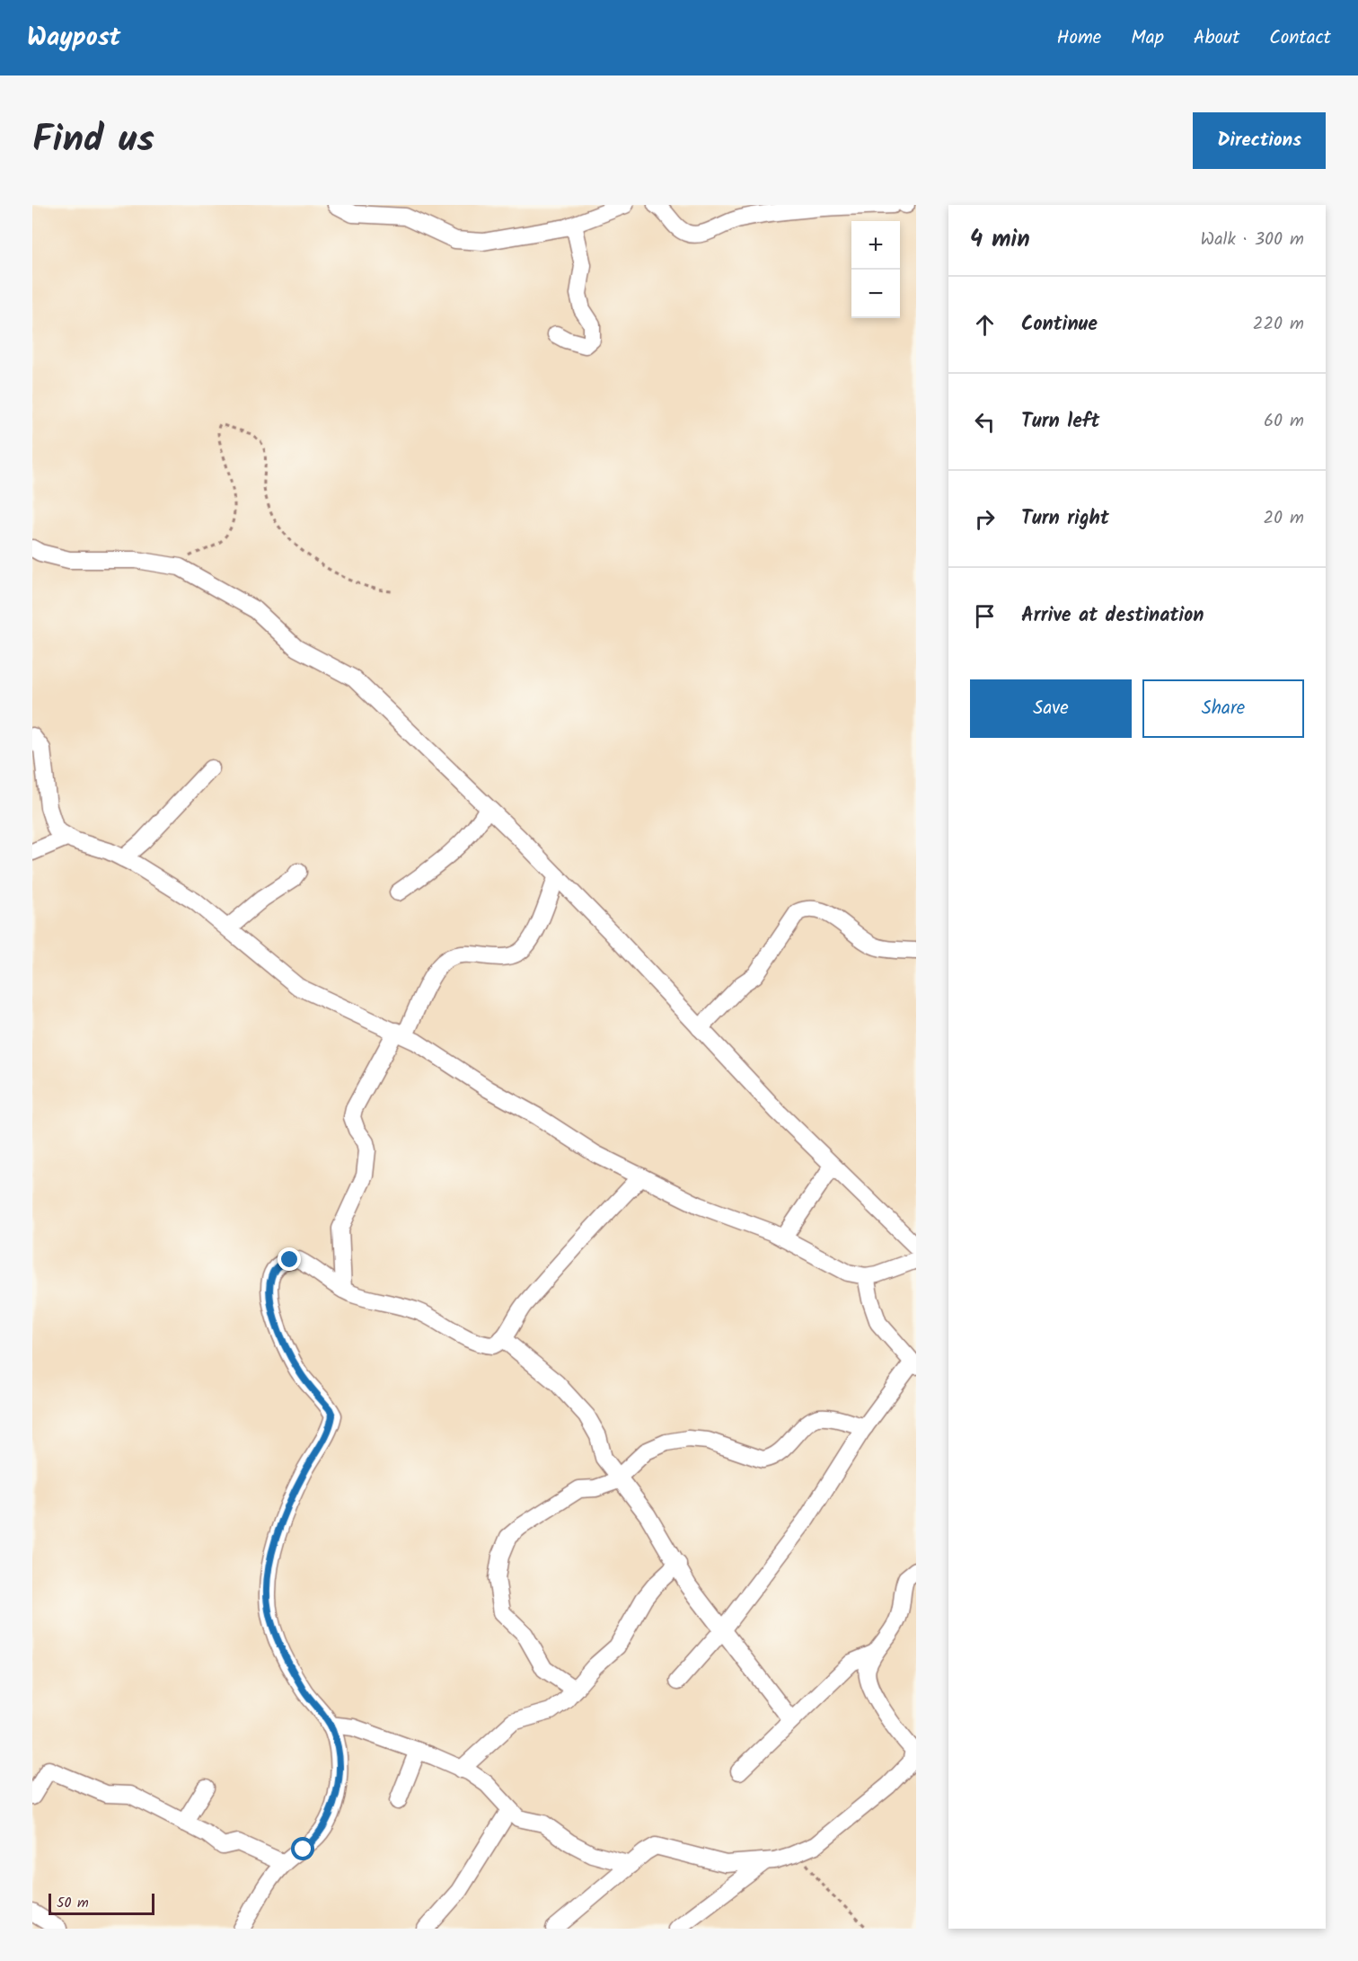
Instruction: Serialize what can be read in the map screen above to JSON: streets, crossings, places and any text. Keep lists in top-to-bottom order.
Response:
{
  "scale_bar": "50 m",
  "page": {
    "header": "Waypost",
    "nav": [
      "Home",
      "Map",
      "About",
      "Contact"
    ],
    "title": "Find us",
    "buttons": [
      "Directions",
      ["Save", "Share"]
    ],
    "heading": ["4 min", "Walk · 300 m"],
    "map_buttons": ["+", "−"],
    "list": [
      ["Continue", "220 m"],
      ["Turn left", "60 m"],
      ["Turn right", "20 m"],
      "Arrive at destination"
    ],
    "scale": "50 m"
  }
}
